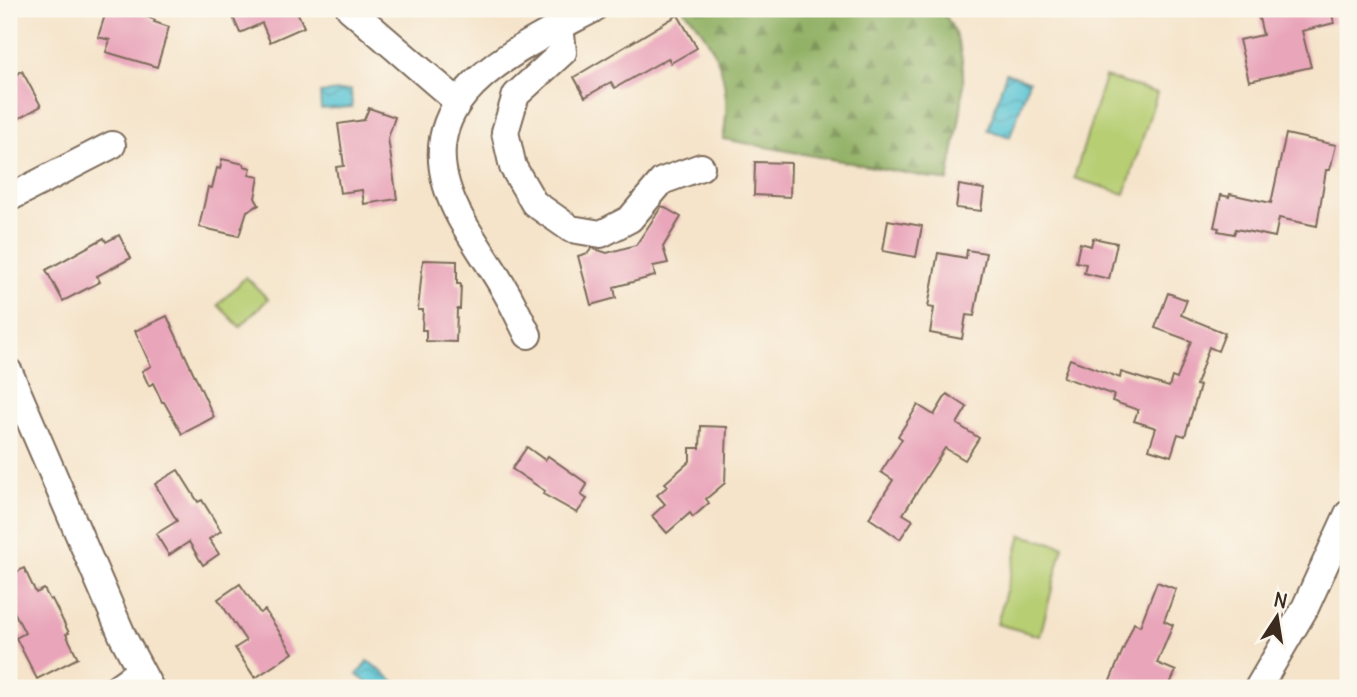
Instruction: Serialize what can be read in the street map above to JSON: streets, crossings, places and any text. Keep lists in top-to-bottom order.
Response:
{
  "north": "top"
}
